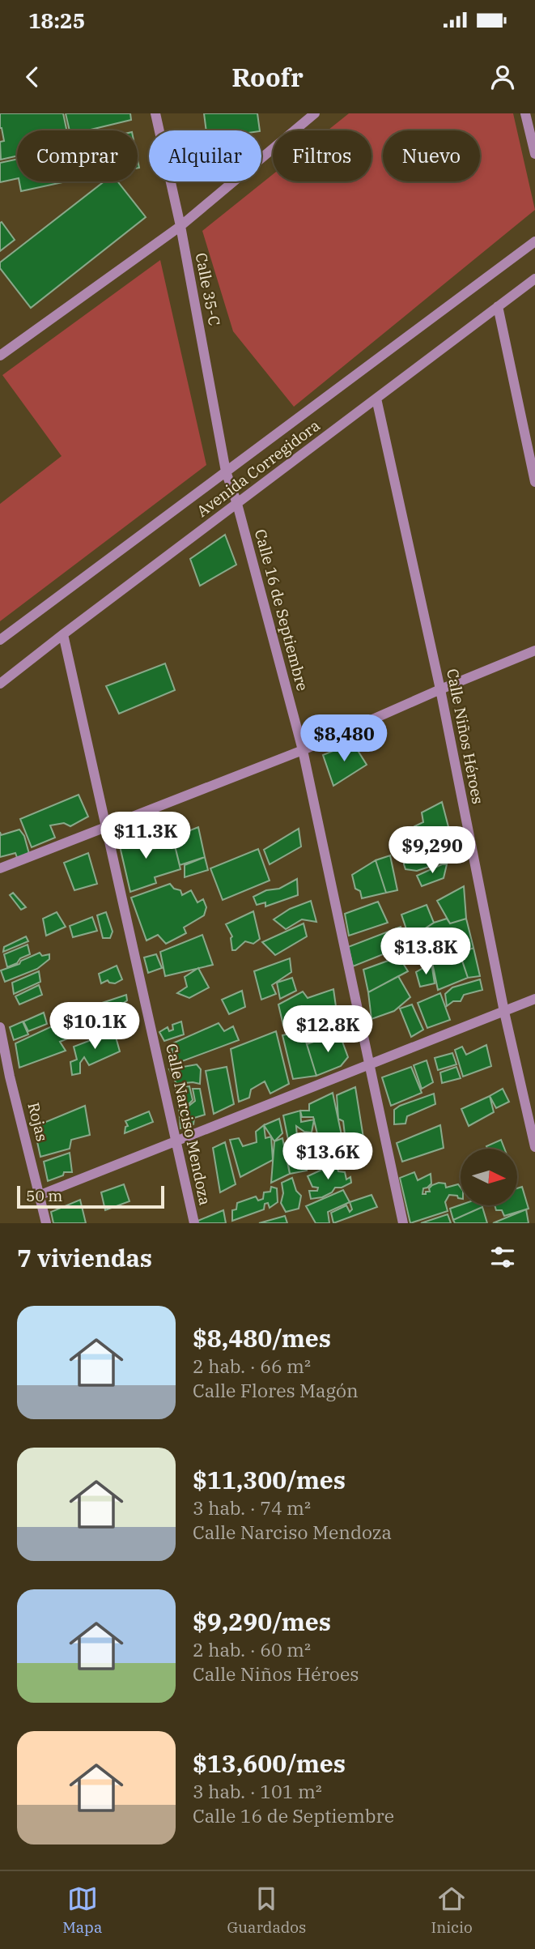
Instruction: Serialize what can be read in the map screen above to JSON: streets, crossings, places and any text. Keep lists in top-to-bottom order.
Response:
{
  "streets": {
    "street": [
      "Calle 35-C",
      "Avenida Corregidora",
      "Calle 16 de Septiembre",
      "Calle Niños Héroes",
      "Rojas",
      "Calle Narciso Mendoza"
    ]
  },
  "crossings": [
    ["Calle 35-C", "Avenida Corregidora"],
    ["Calle 35-C", "Calle 16 de Septiembre"],
    ["Avenida Corregidora", "Calle 16 de Septiembre"],
    ["Avenida Corregidora", "Calle Niños Héroes"],
    ["Avenida Corregidora", "Calle Narciso Mendoza"]
  ],
  "scale_bar": "50 m",
  "north": "right",
  "page": {
    "status": "18:25",
    "header": "Roofr",
    "chip": [
      "Comprar",
      "Alquilar",
      "Filtros",
      "Nuevo"
    ],
    "price": [
      "$8,480",
      "$11.3K",
      "$9,290",
      "$13.8K",
      "$10.1K",
      "$12.8K",
      "$13.6K"
    ],
    "scale": "50 m",
    "heading": "7 viviendas",
    "list": [
      {
        "name": "$8,480/mes",
        "note": "2 hab. · 66 m² · Calle Flores Magón"
      },
      {
        "name": "$11,300/mes",
        "note": "3 hab. · 74 m² · Calle Narciso Mendoza"
      },
      {
        "name": "$9,290/mes",
        "note": "2 hab. · 60 m² · Calle Niños Héroes"
      },
      {
        "name": "$13,600/mes",
        "note": "3 hab. · 101 m² · Calle 16 de Septiembre"
      }
    ],
    "tabs": ["Mapa", "Guardados", "Inicio"]
  }
}
